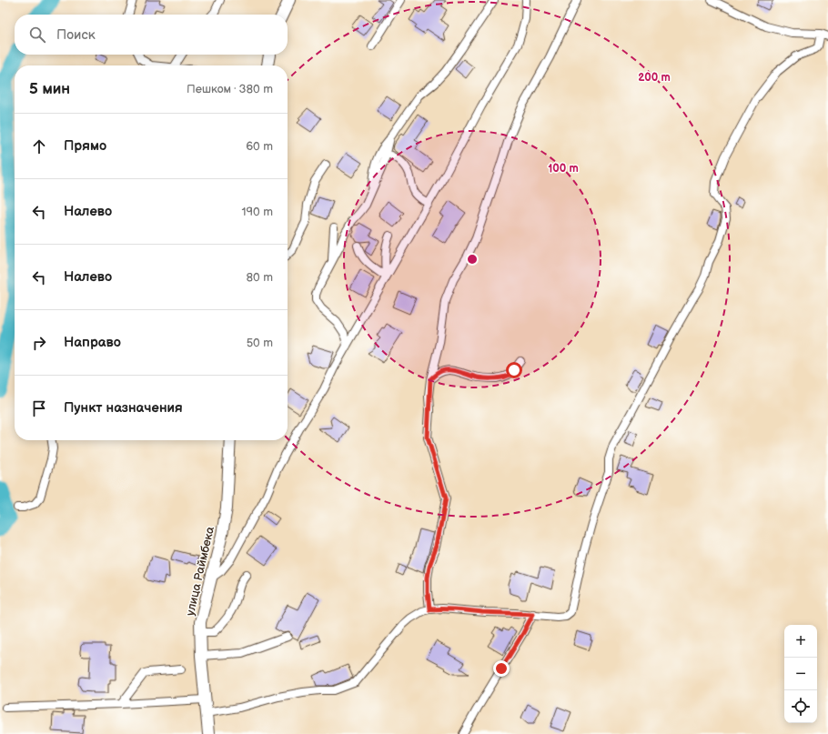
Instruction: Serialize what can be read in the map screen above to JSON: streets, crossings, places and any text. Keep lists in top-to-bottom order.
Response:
{
  "streets": {
    "street": ["улица Раймбека"]
  },
  "page": {
    "search": "Поиск",
    "heading": ["5 мин", "Пешком · 380 m"],
    "list": [
      ["Прямо", "60 m"],
      ["Налево", "190 m"],
      ["Налево", "80 m"],
      ["Направо", "50 m"],
      "Пункт назначения"
    ],
    "map_buttons": ["+", "−"]
  },
  "rings": ["200 m", "100 m"]
}
